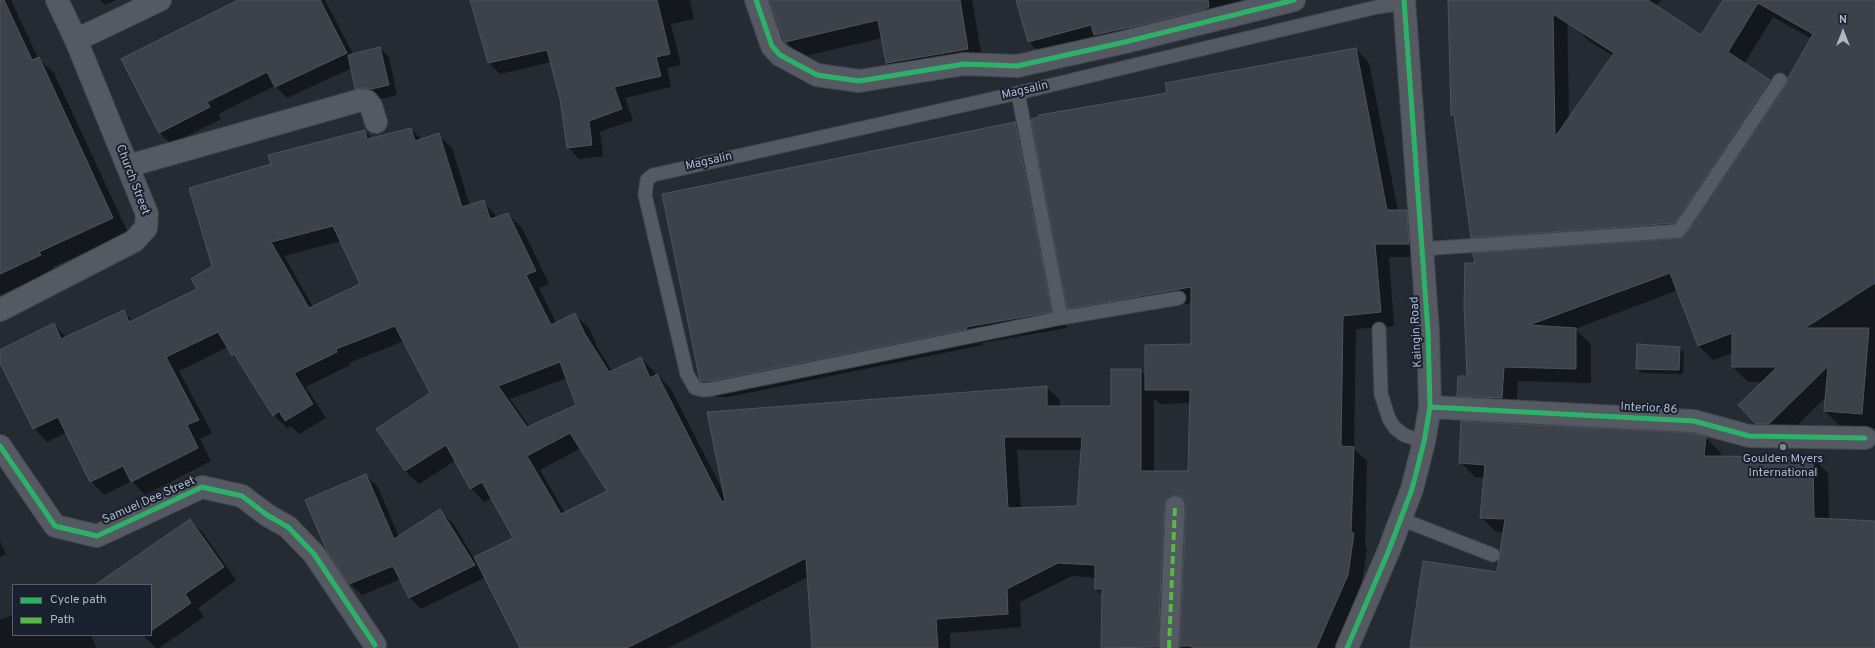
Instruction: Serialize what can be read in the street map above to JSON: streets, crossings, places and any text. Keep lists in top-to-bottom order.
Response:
{
  "streets": {
    "street": [
      "Church Street",
      "Kaingin Road",
      "Interior 86",
      "Samuel Dee Street"
    ],
    "lane": ["Magsalin"]
  },
  "crossings": [
    ["Magsalin", "Kaingin Road"],
    ["Kaingin Road", "Interior 86"]
  ],
  "places": ["Goulden Myers International"],
  "legend": ["Cycle path", "Path"],
  "north": "top"
}
